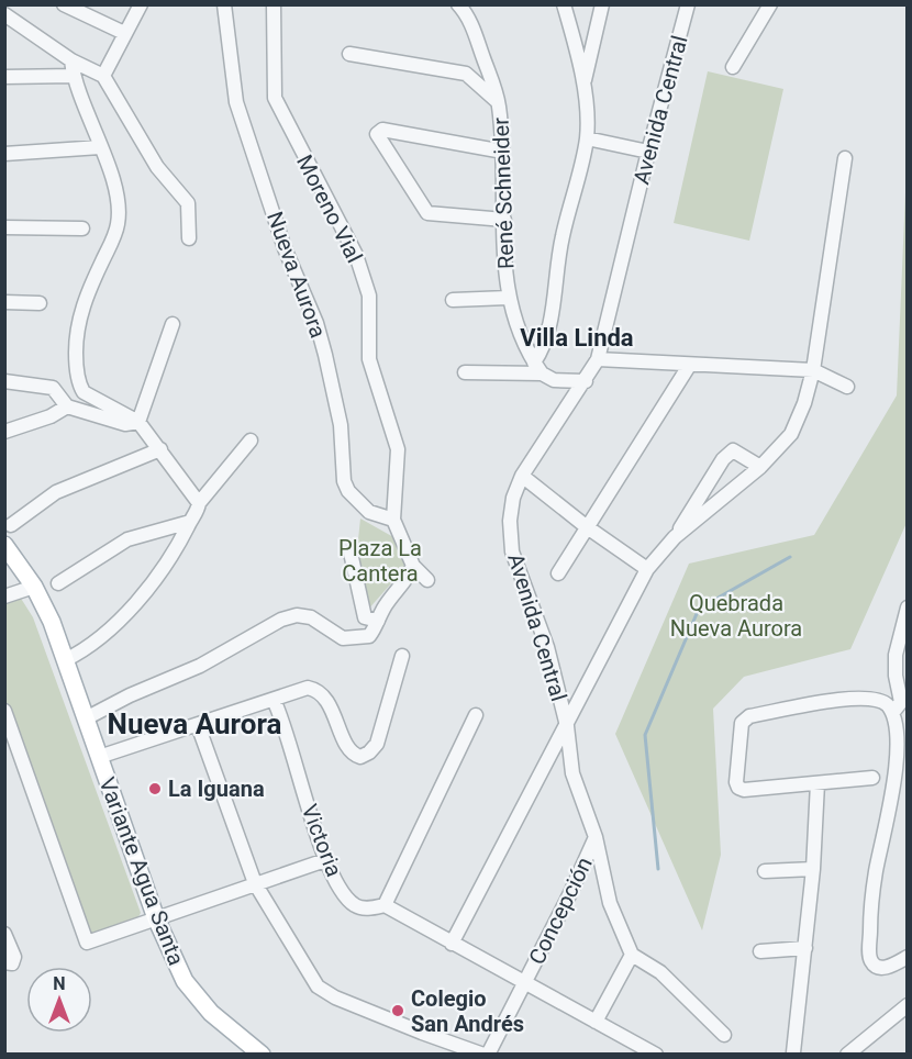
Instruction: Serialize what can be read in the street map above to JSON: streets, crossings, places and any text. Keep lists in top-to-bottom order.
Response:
{
  "streets": {
    "main road": ["Variante Agua Santa"],
    "street": [
      "Avenida Central",
      "René Schneider",
      "Moreno Vial",
      "Nueva Aurora",
      "Victoria",
      "Concepción"
    ]
  },
  "crossings": [
    ["Avenida Central", "Concepción"],
    ["Moreno Vial", "Nueva Aurora"],
    ["Victoria", "Concepción"]
  ],
  "districts": ["Villa Linda", "Nueva Aurora"],
  "parks": ["Plaza La Cantera", "Quebrada Nueva Aurora"],
  "places": ["La Iguana", "Colegio San Andrés"],
  "north": "top"
}
